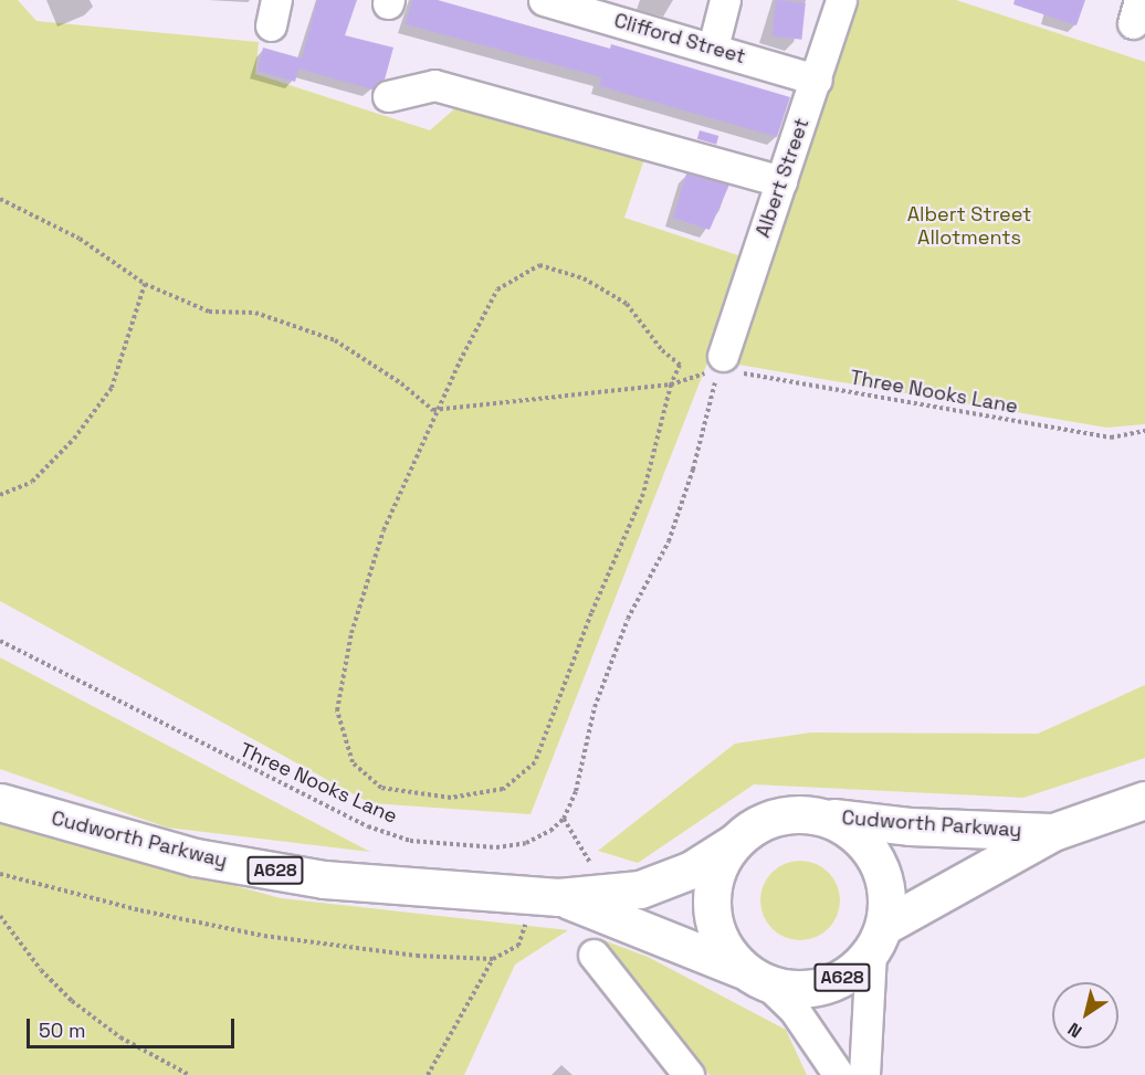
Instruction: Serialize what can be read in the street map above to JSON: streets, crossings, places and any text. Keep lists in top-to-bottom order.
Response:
{
  "streets": {
    "highway": ["Cudworth Parkway", "A628"],
    "street": ["Clifford Street", "Albert Street"],
    "path": ["Three Nooks Lane"]
  },
  "crossings": [
    ["Clifford Street", "Albert Street"],
    ["Albert Street", "Three Nooks Lane"]
  ],
  "parks": ["Albert Street Allotments"],
  "scale_bar": "50 m",
  "north": "bottom left"
}
